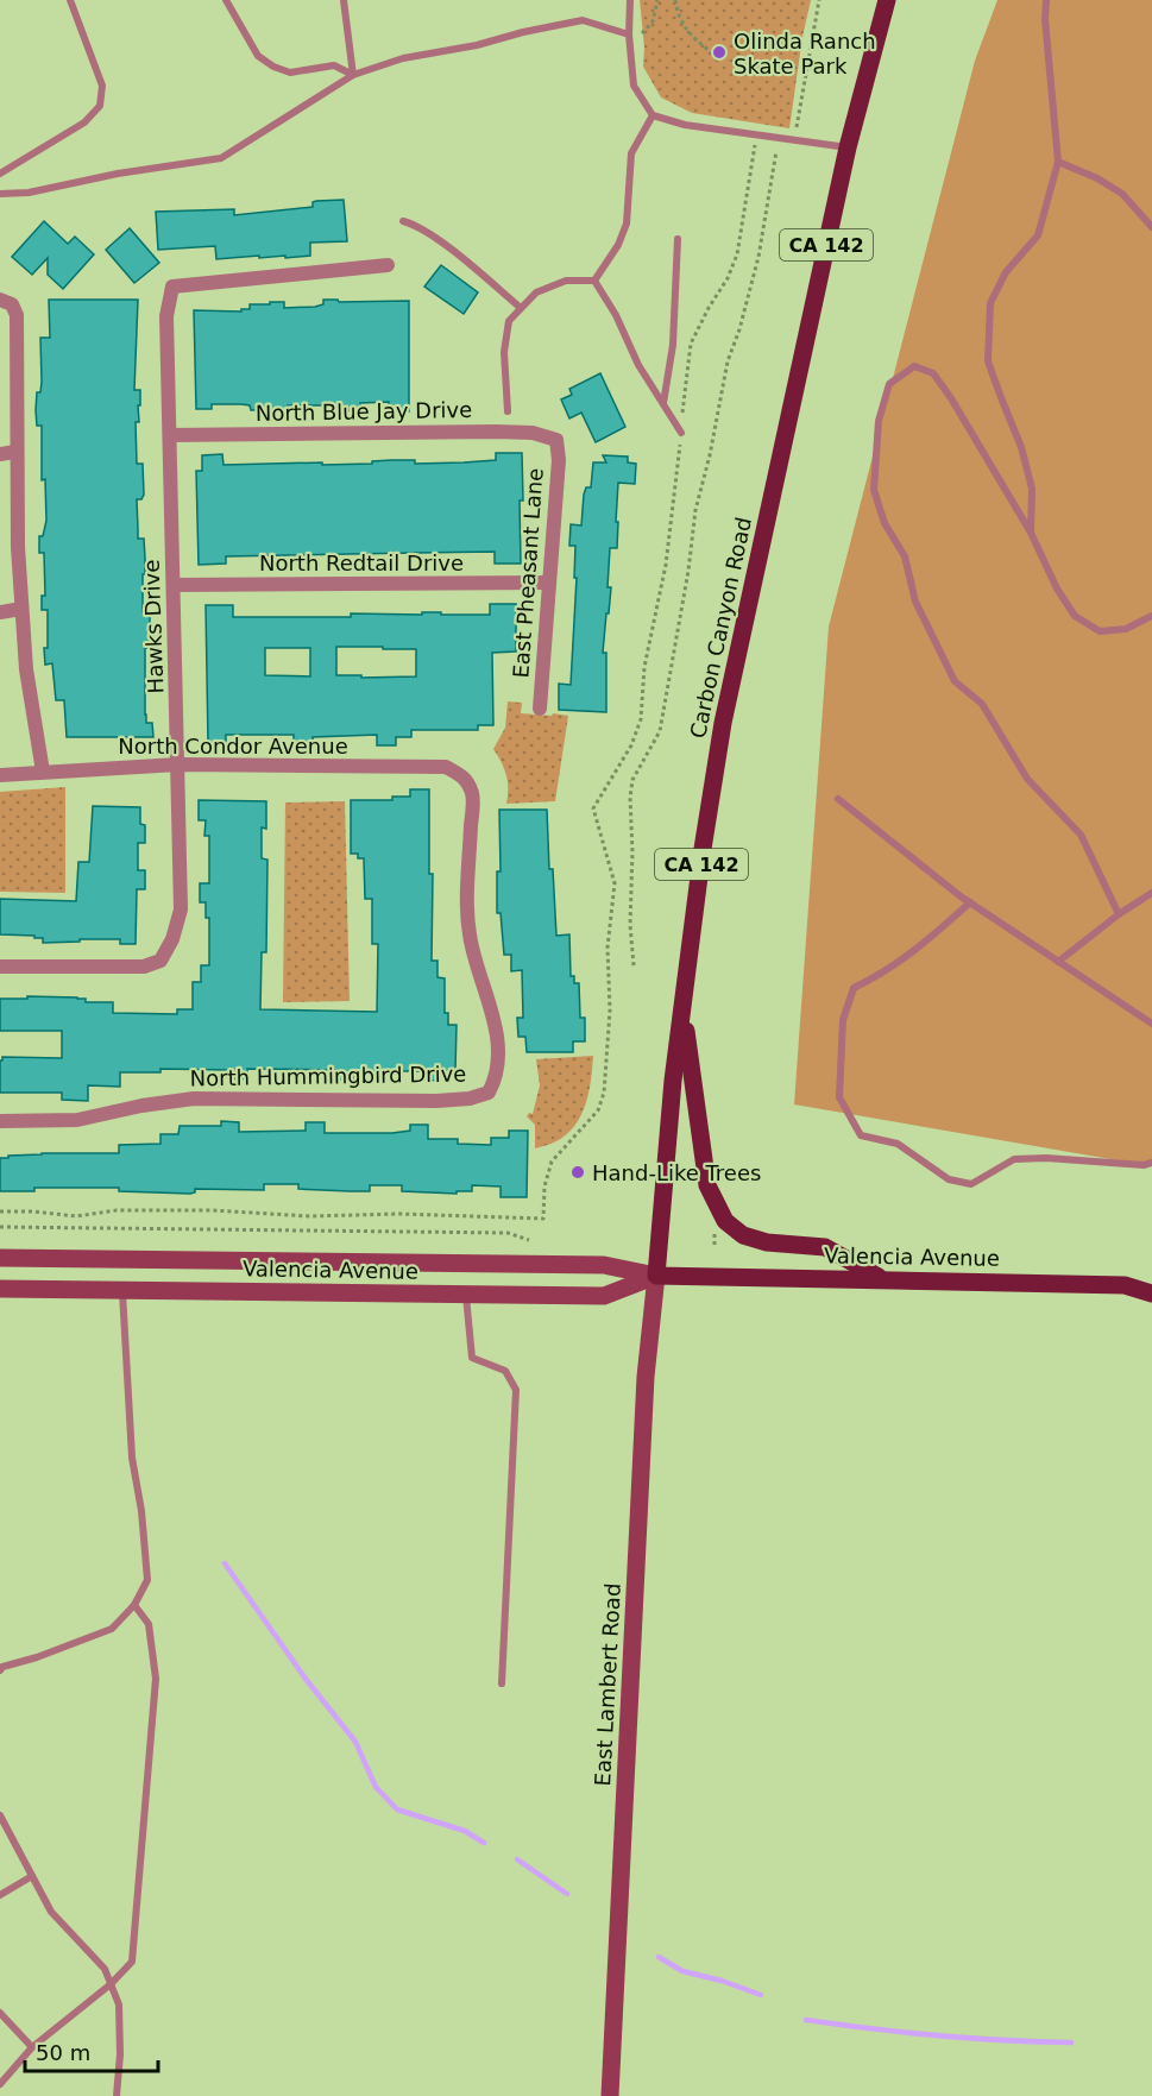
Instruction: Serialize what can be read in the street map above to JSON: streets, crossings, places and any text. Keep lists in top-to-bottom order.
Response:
{
  "streets": {
    "main road": ["CA 142", "Carbon Canyon Road", "Valencia Avenue"],
    "street": [
      "North Blue Jay Drive",
      "North Redtail Drive",
      "East Pheasant Lane",
      "Hawks Drive",
      "North Condor Avenue",
      "North Hummingbird Drive",
      "East Lambert Road"
    ]
  },
  "crossings": [
    ["CA 142", "Carbon Canyon Road"],
    ["CA 142", "Valencia Avenue"],
    ["North Blue Jay Drive", "East Pheasant Lane"],
    ["North Blue Jay Drive", "Hawks Drive"],
    ["North Redtail Drive", "East Pheasant Lane"],
    ["North Redtail Drive", "Hawks Drive"],
    ["Hawks Drive", "North Condor Avenue"],
    ["Carbon Canyon Road", "Valencia Avenue"],
    ["Carbon Canyon Road", "East Lambert Road"],
    ["North Condor Avenue", "North Hummingbird Drive"],
    ["Valencia Avenue", "East Lambert Road"]
  ],
  "places": ["Olinda Ranch Skate Park", "Hand-Like Trees"],
  "scale_bar": "50 m"
}
